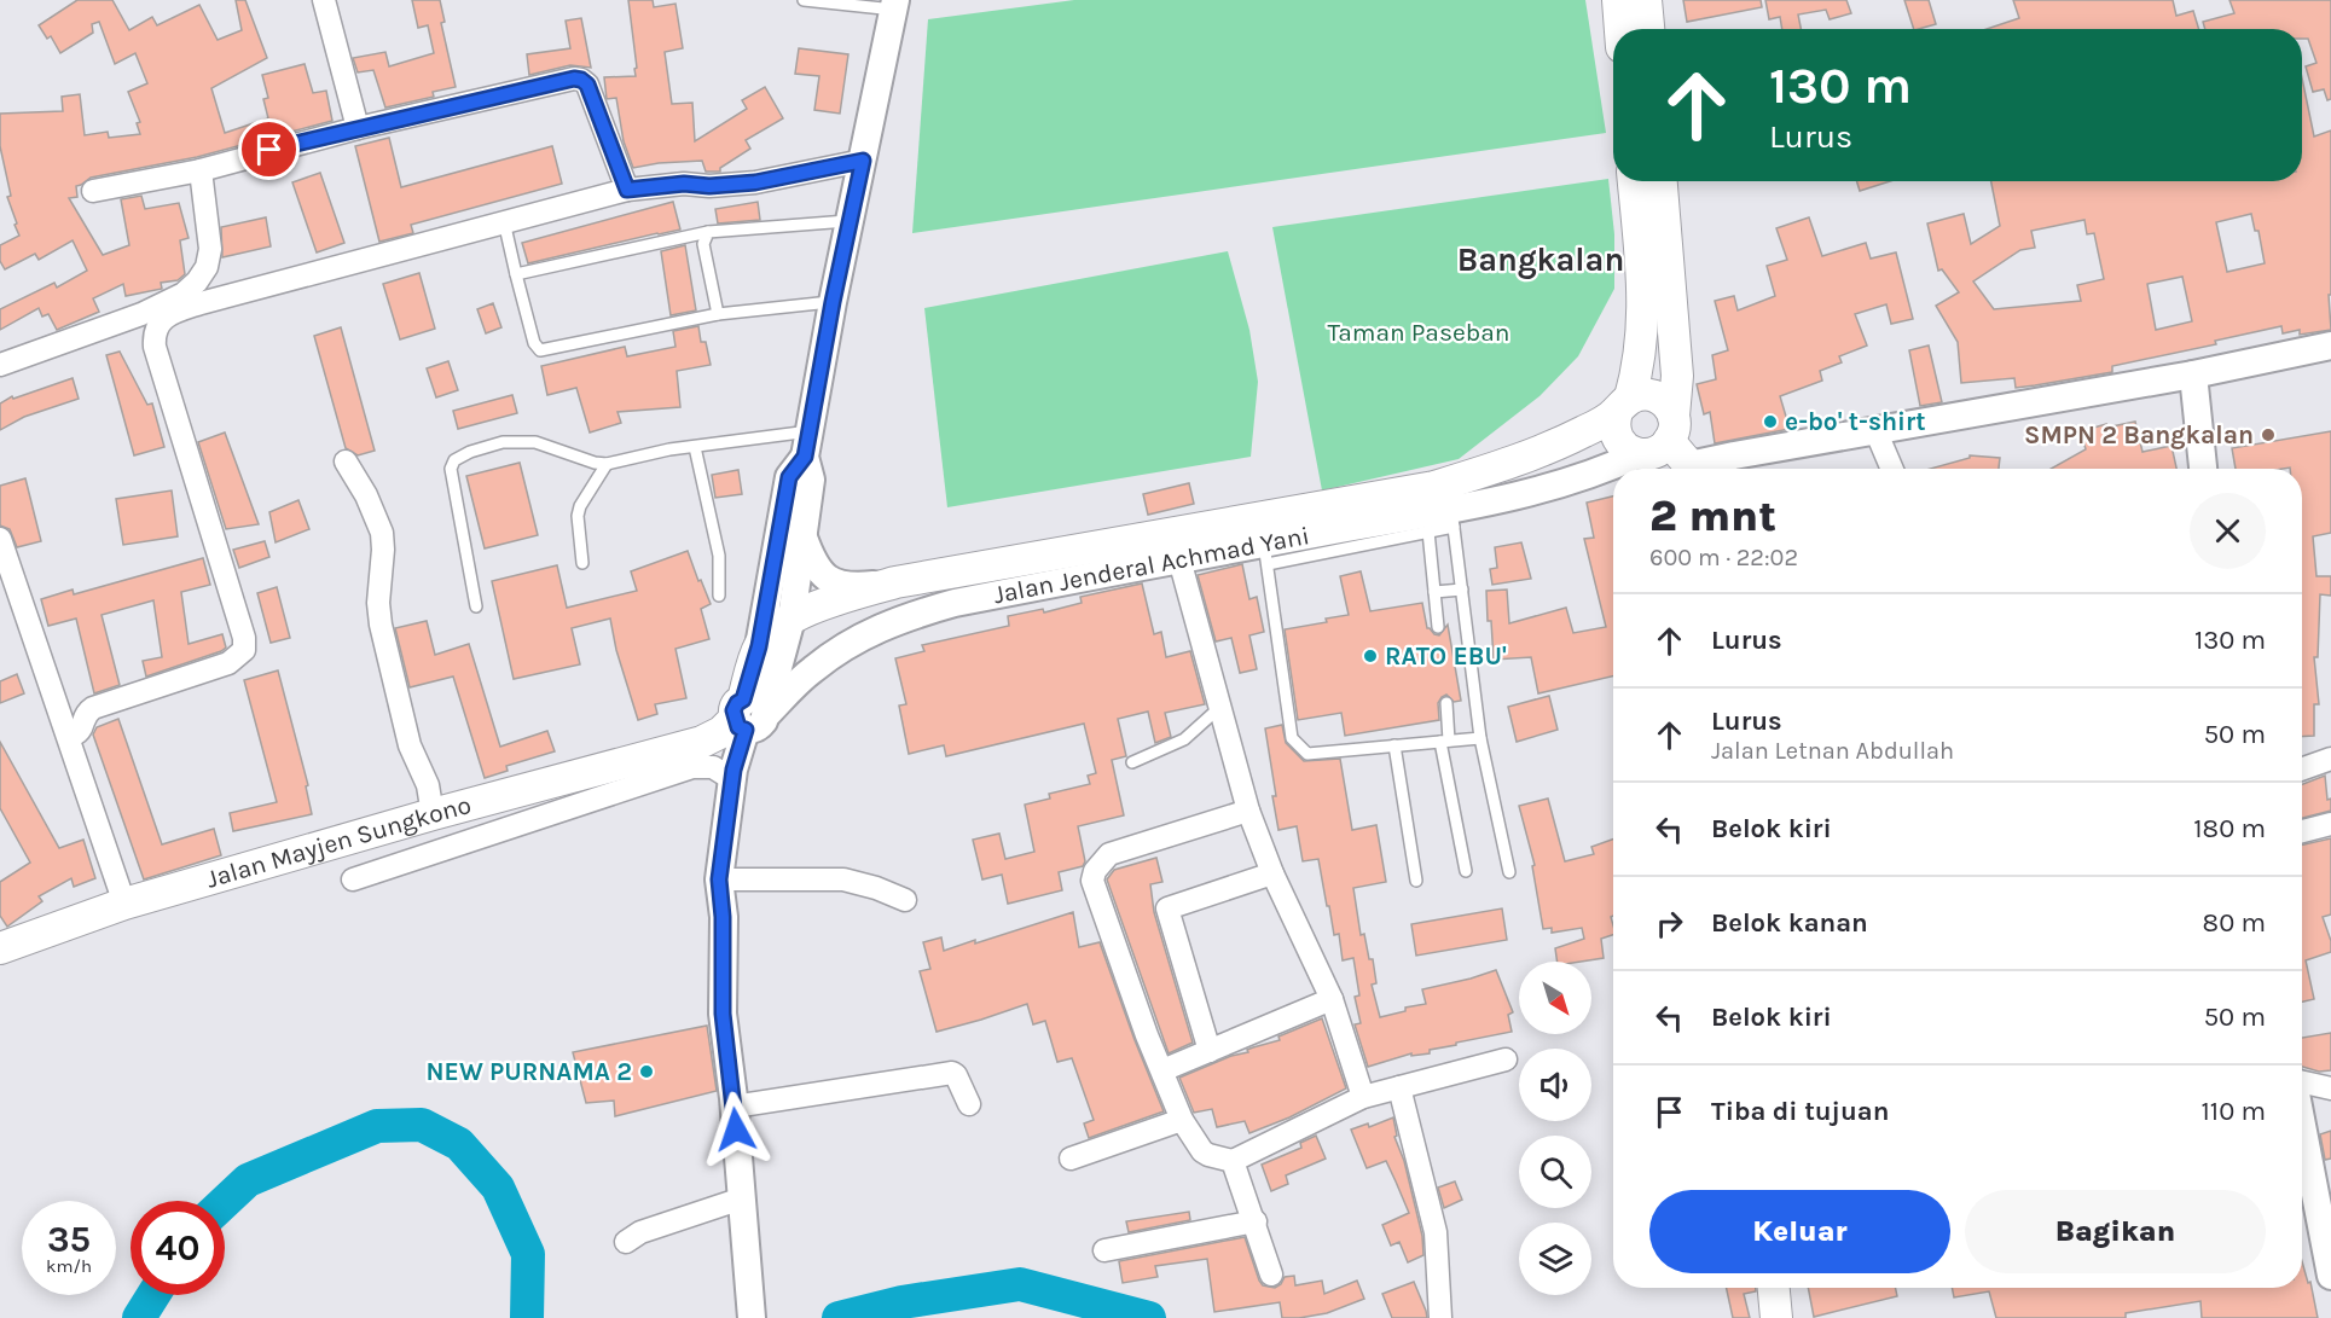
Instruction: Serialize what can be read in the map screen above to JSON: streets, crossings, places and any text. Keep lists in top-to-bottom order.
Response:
{
  "streets": {
    "main road": ["Jalan Jenderal Achmad Yani", "Jalan Mayjen Sungkono"]
  },
  "crossings": [
    ["Jalan Jenderal Achmad Yani", "Jalan Mayjen Sungkono"]
  ],
  "districts": ["Bangkalan"],
  "parks": ["Taman Paseban"],
  "places": [
    "e-bo' t-shirt",
    "SMPN 2 Bangkalan",
    "RATO EBU'",
    "NEW PURNAMA 2"
  ],
  "north": "bottom right",
  "page": {
    "turn": ["130 m", "Lurus"],
    "heading": ["2 mnt", "600 m · 22:02"],
    "list": [
      {
        "name": "Lurus",
        "value": "130 m"
      },
      {
        "name": "Lurus",
        "note": "Jalan Letnan Abdullah",
        "value": "50 m"
      },
      {
        "name": "Belok kiri",
        "value": "180 m"
      },
      {
        "name": "Belok kanan",
        "value": "80 m"
      },
      {
        "name": "Belok kiri",
        "value": "50 m"
      },
      {
        "name": "Tiba di tujuan",
        "value": "110 m"
      }
    ],
    "buttons": ["Keluar", "Bagikan"],
    "speed": "35 km/h",
    "limit": "40"
  }
}
